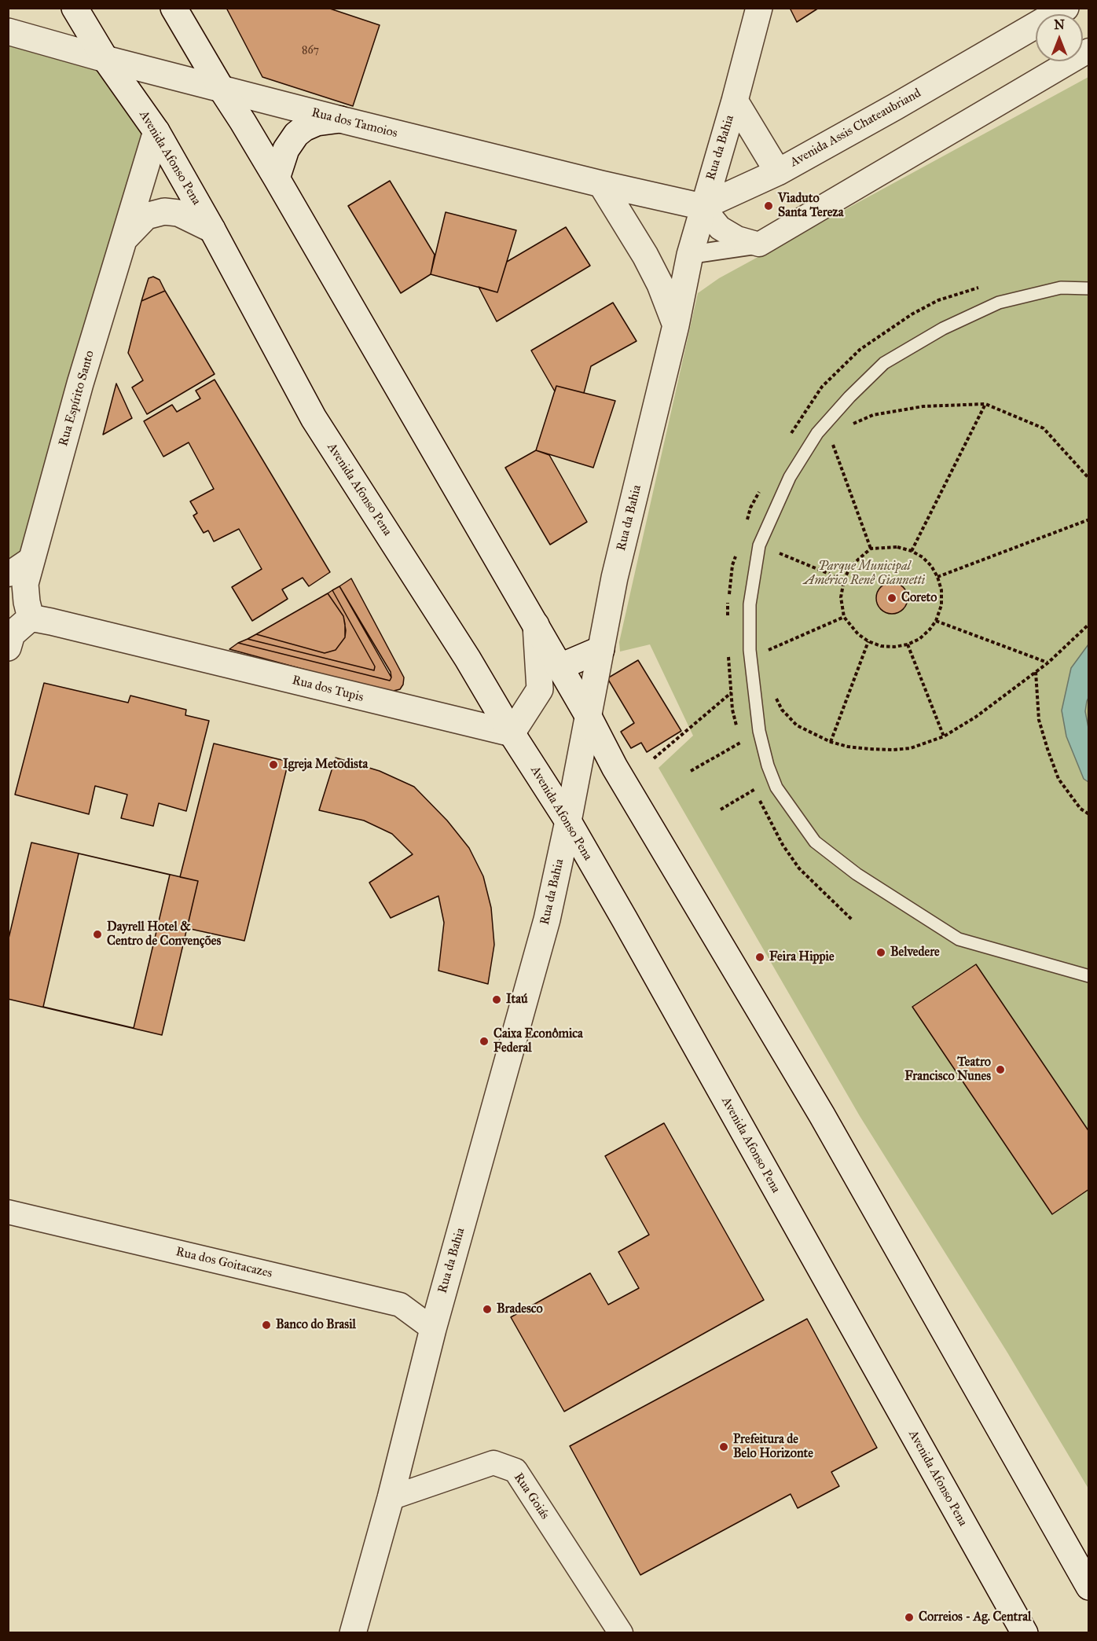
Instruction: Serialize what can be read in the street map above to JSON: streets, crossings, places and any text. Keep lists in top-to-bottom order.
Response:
{
  "streets": {
    "street": [
      "Rua dos Tamoios",
      "Avenida Assis Chateaubriand",
      "Rua da Bahia",
      "Avenida Afonso Pena",
      "Rua Espírito Santo",
      "Rua dos Tupis",
      "Rua dos Goitacazes",
      "Rua Goiás"
    ]
  },
  "crossings": [
    ["Rua dos Tamoios", "Avenida Assis Chateaubriand"],
    ["Rua dos Tamoios", "Rua da Bahia"],
    ["Rua dos Tamoios", "Avenida Afonso Pena"],
    ["Avenida Assis Chateaubriand", "Rua da Bahia"],
    ["Rua da Bahia", "Avenida Afonso Pena"],
    ["Rua da Bahia", "Rua dos Goitacazes"],
    ["Rua da Bahia", "Rua Goiás"],
    ["Avenida Afonso Pena", "Rua Espírito Santo"],
    ["Avenida Afonso Pena", "Rua dos Tupis"],
    ["Rua Espírito Santo", "Rua dos Tupis"]
  ],
  "parks": ["Parque Municipal Américo Renê Giannetti"],
  "places": [
    "Viaduto Santa Tereza",
    "Coreto",
    "Igreja Metodista",
    "Dayrell Hotel & Centro de Convenções",
    "Belvedere",
    "Feira Hippie",
    "Itaú",
    "Caixa Econômica Federal",
    "Teatro Francisco Nunes",
    "Bradesco",
    "Banco do Brasil",
    "Prefeitura de Belo Horizonte",
    "Correios - Ag. Central"
  ],
  "house_numbers": ["867"],
  "north": "top"
}
